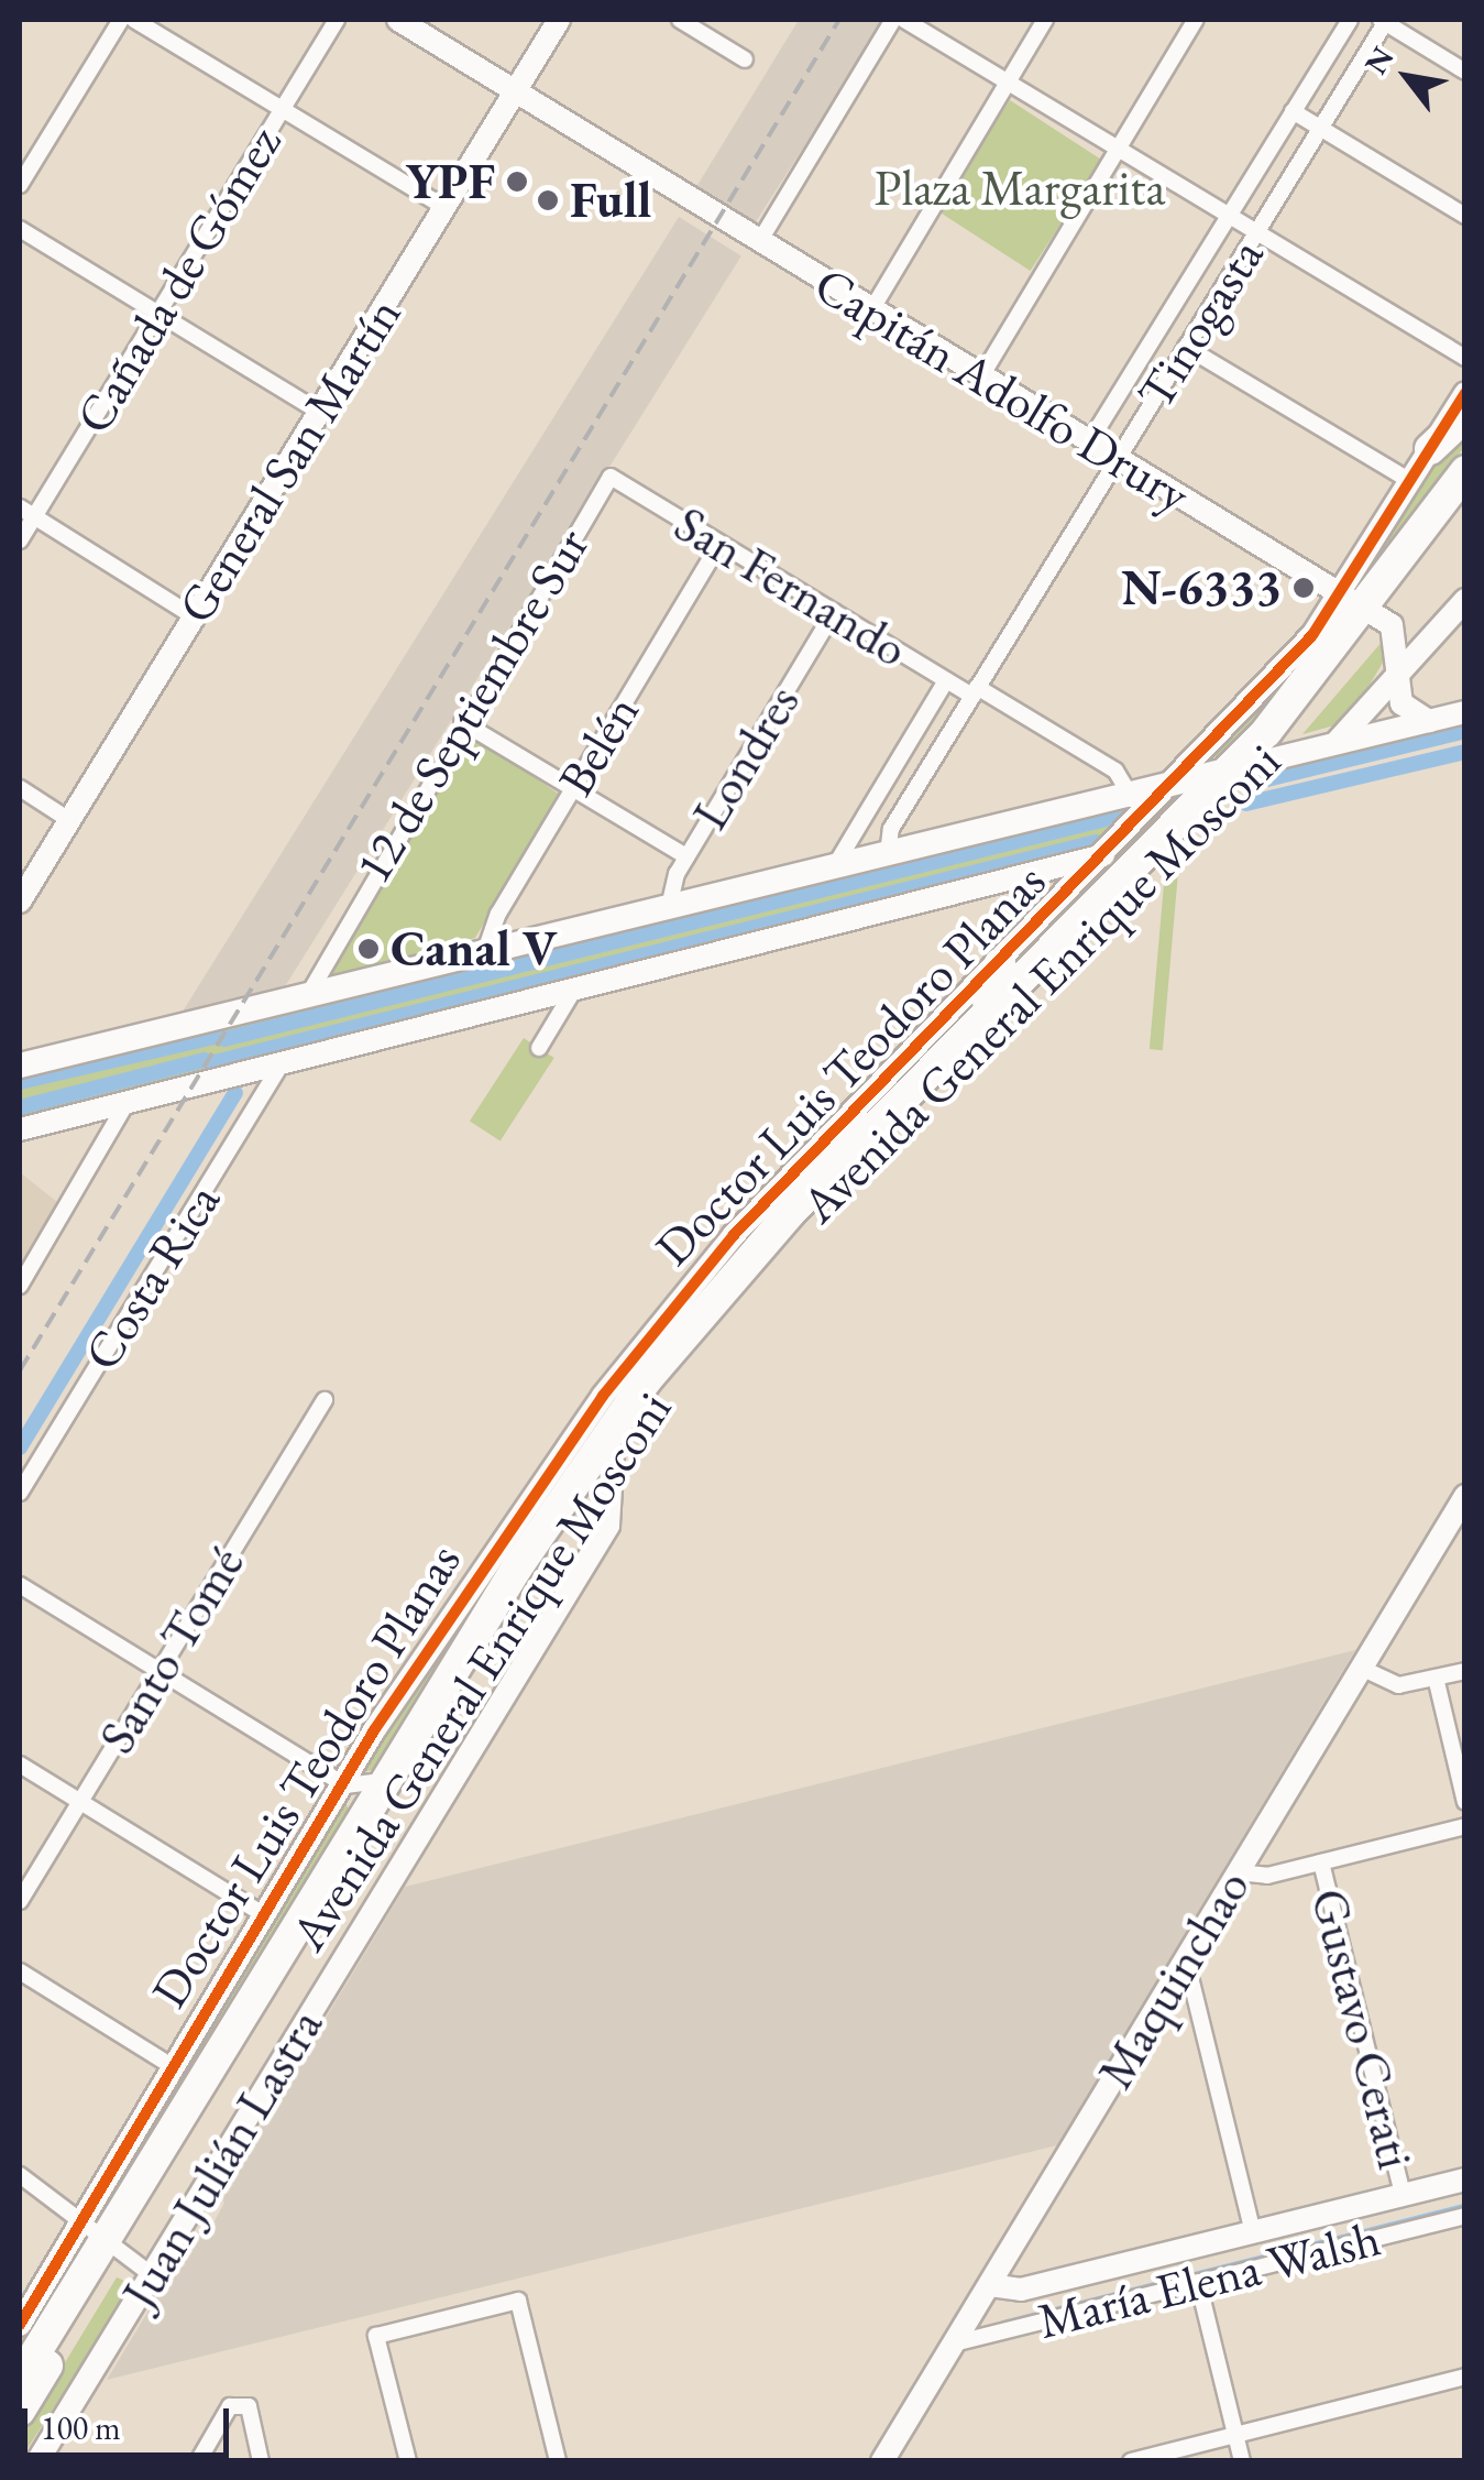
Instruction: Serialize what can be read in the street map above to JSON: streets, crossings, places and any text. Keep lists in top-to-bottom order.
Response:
{
  "streets": {
    "highway": ["Avenida General Enrique Mosconi"],
    "street": [
      "Cañada de Gómez",
      "Tinogasta",
      "Capitán Adolfo Drury",
      "General San Martín",
      "San Fernando",
      "12 de Septiembre Sur",
      "Belén",
      "Londres",
      "Doctor Luis Teodoro Planas",
      "Costa Rica",
      "Santo Tomé",
      "Maquinchao",
      "Gustavo Cerati",
      "Juan Julián Lastra",
      "María Elena Walsh"
    ]
  },
  "crossings": [
    ["Tinogasta", "Capitán Adolfo Drury"],
    ["Tinogasta", "San Fernando"],
    ["Capitán Adolfo Drury", "General San Martín"],
    ["Capitán Adolfo Drury", "Avenida General Enrique Mosconi"],
    ["Capitán Adolfo Drury", "Doctor Luis Teodoro Planas"],
    ["San Fernando", "12 de Septiembre Sur"],
    ["San Fernando", "Belén"],
    ["San Fernando", "Londres"],
    ["Avenida General Enrique Mosconi", "Doctor Luis Teodoro Planas"],
    ["Avenida General Enrique Mosconi", "Juan Julián Lastra"],
    ["Maquinchao", "María Elena Walsh"],
    ["Gustavo Cerati", "María Elena Walsh"]
  ],
  "parks": ["Plaza Margarita"],
  "places": [
    "YPF",
    "Full",
    "N-6333",
    "Canal V"
  ],
  "scale_bar": "100 m",
  "north": "top left"
}
